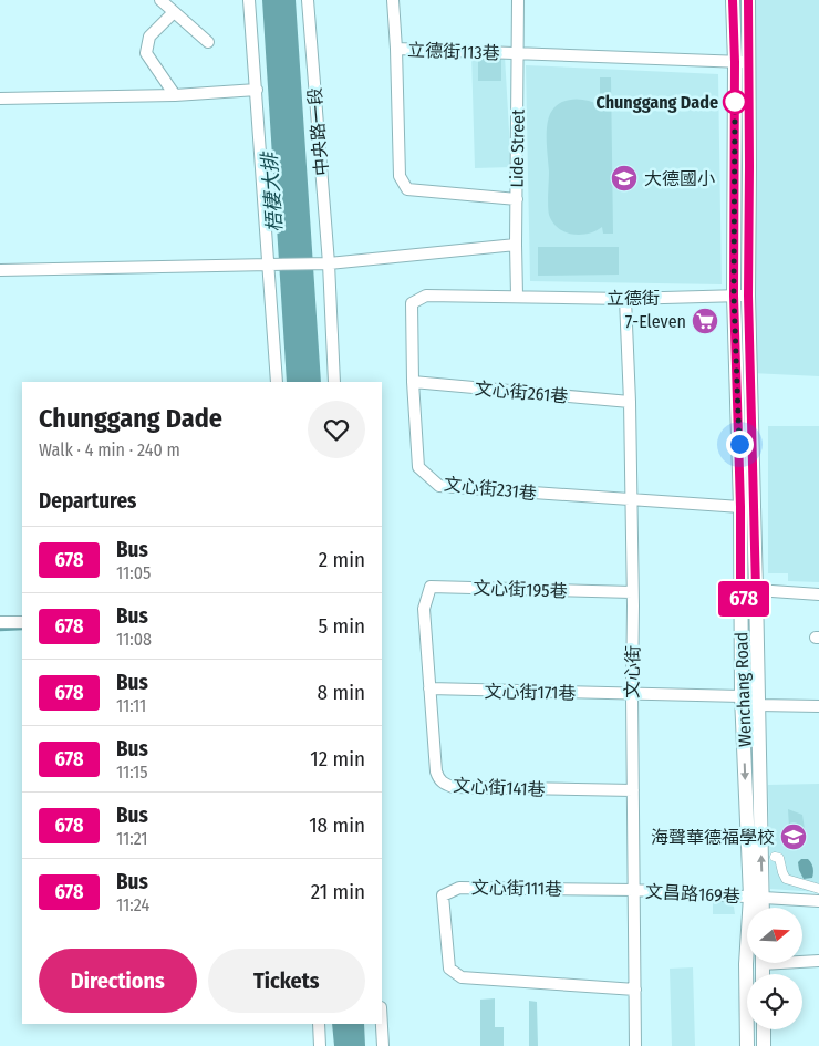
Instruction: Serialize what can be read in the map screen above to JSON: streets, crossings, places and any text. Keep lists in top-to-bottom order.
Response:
{
  "streets": {
    "street": [
      "立德街113巷",
      "中央路一段",
      "Lide Street",
      "立德街",
      "文心街261巷",
      "文心街231巷",
      "文心街195巷",
      "文心街",
      "Wenchang Road",
      "文心街171巷",
      "文心街141巷",
      "文心街111巷",
      "文昌路169巷"
    ]
  },
  "crossings": [
    ["立德街113巷", "Lide Street"],
    ["立德街113巷", "Wenchang Road"],
    ["Lide Street", "立德街"],
    ["立德街", "文心街231巷"],
    ["立德街", "文心街"],
    ["立德街", "Wenchang Road"],
    ["文心街261巷", "文心街231巷"],
    ["文心街261巷", "文心街"],
    ["文心街231巷", "文心街"],
    ["文心街231巷", "Wenchang Road"],
    ["文心街195巷", "文心街"],
    ["文心街195巷", "文心街141巷"],
    ["文心街", "文心街171巷"],
    ["文心街", "文心街141巷"],
    ["文心街", "文心街111巷"],
    ["文心街", "文昌路169巷"],
    ["Wenchang Road", "文心街171巷"],
    ["Wenchang Road", "文昌路169巷"],
    ["文心街171巷", "文心街141巷"],
    ["文心街111巷", "文昌路169巷"]
  ],
  "water": ["梧棲大排"],
  "places": {
    "other": ["Chunggang Dade"],
    "school or university": ["大德國小", "海聲華德福學校"],
    "supermarket": ["7-Eleven"]
  },
  "lines": ["bus line 678"],
  "north": "right",
  "page": {
    "on_map": "678",
    "heading": [
      ["Chunggang Dade", "Walk · 4 min · 240 m"],
      "Departures"
    ],
    "list": [
      {
        "mark": "678",
        "name": "Bus",
        "note": "11:05",
        "value": "2 min"
      },
      {
        "mark": "678",
        "name": "Bus",
        "note": "11:08",
        "value": "5 min"
      },
      {
        "mark": "678",
        "name": "Bus",
        "note": "11:11",
        "value": "8 min"
      },
      {
        "mark": "678",
        "name": "Bus",
        "note": "11:15",
        "value": "12 min"
      },
      {
        "mark": "678",
        "name": "Bus",
        "note": "11:21",
        "value": "18 min"
      },
      {
        "mark": "678",
        "name": "Bus",
        "note": "11:24",
        "value": "21 min"
      }
    ],
    "buttons": ["Directions", "Tickets"]
  }
}
